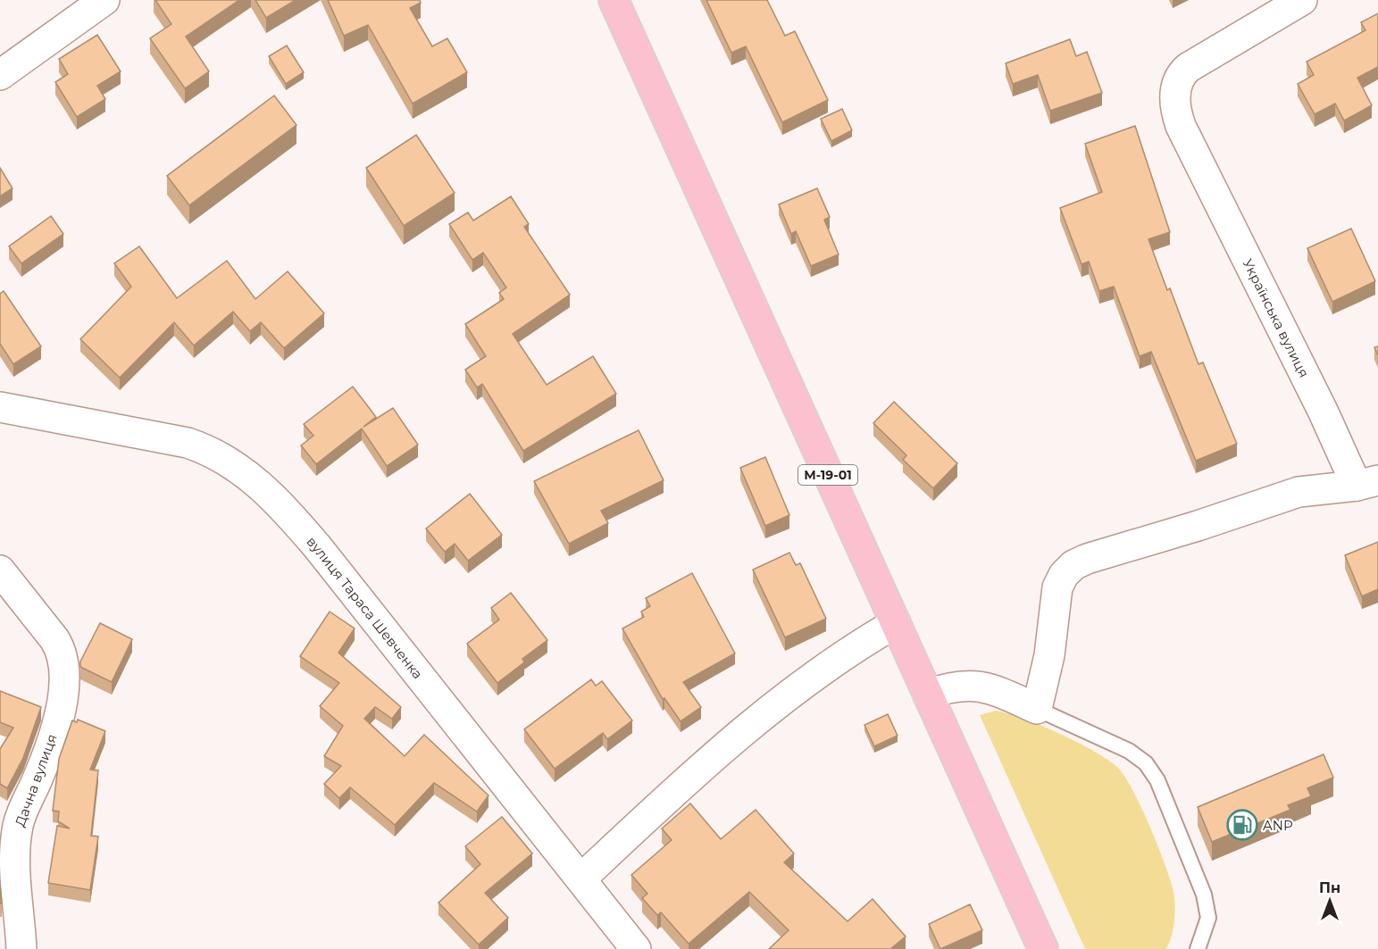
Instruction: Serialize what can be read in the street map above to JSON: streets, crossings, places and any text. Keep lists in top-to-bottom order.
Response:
{
  "streets": {
    "main road": ["М-19-01"],
    "street": ["Українська вулиця", "вулиця Тараса Шевченка", "Дачна вулиця"]
  },
  "places": {
    "fuel station": ["ANP"]
  },
  "north": "top"
}
